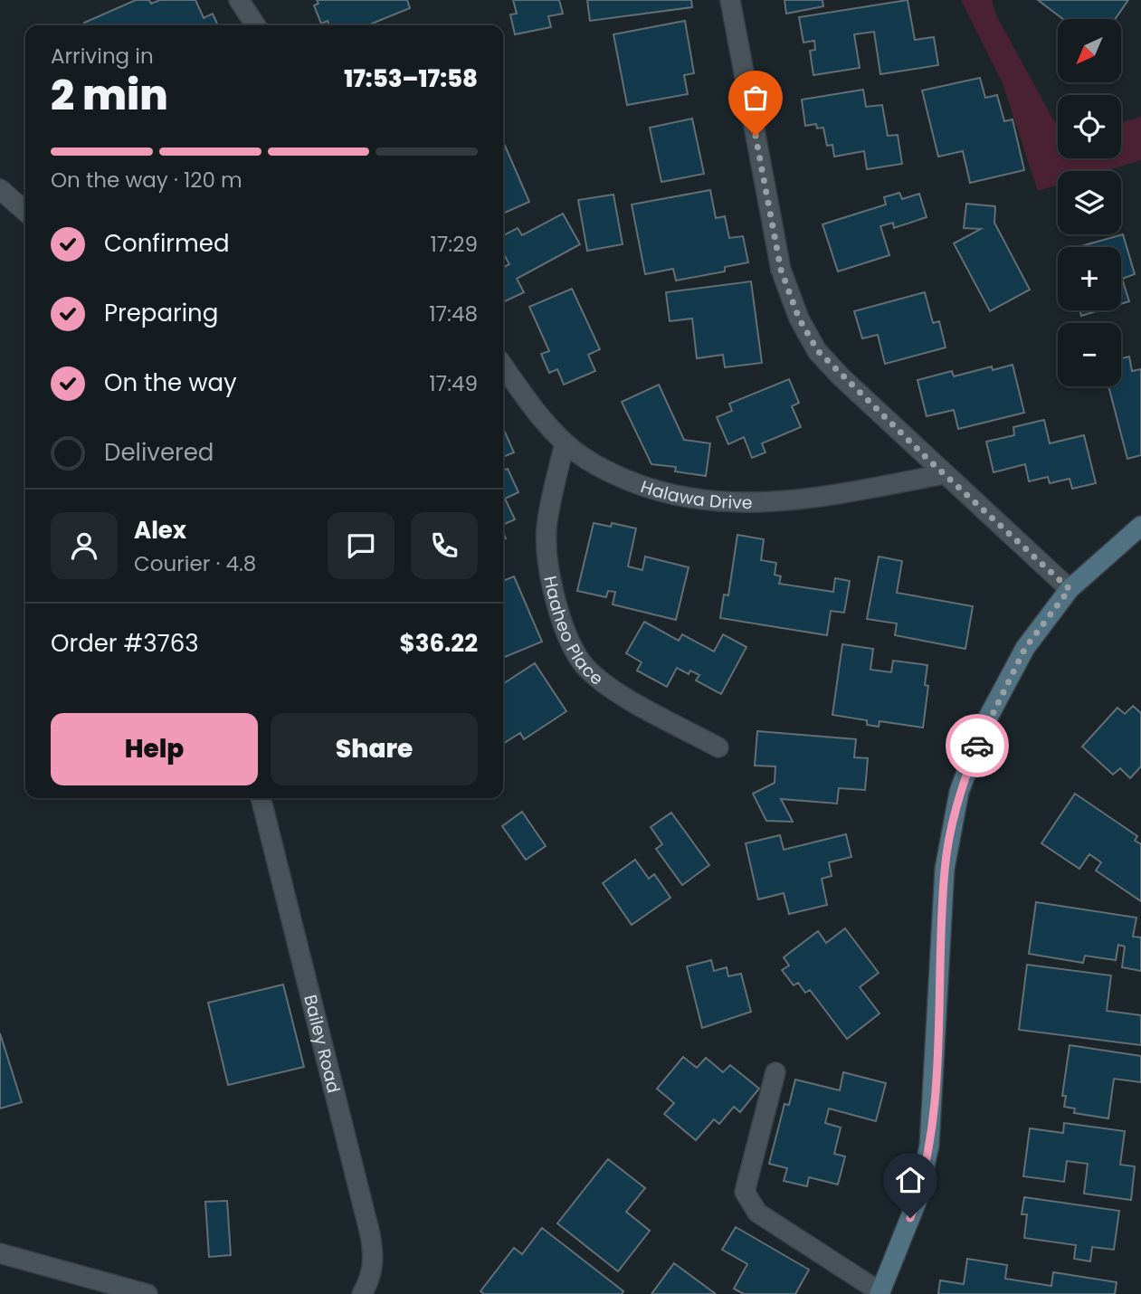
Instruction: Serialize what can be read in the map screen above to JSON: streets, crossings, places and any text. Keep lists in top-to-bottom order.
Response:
{
  "streets": {
    "street": ["Halawa Drive", "Haaheo Place", "Bailey Road"]
  },
  "crossings": [
    ["Halawa Drive", "Haaheo Place"]
  ],
  "north": "bottom left",
  "page": {
    "map_buttons": ["+", "−"],
    "heading": ["2 min", "Arriving in", "17:53–17:58"],
    "panel": [
      "Alex",
      "Courier · 4.8",
      "Order #3763",
      "$36.22"
    ],
    "bar": "On the way · 120 m",
    "list": [
      ["Confirmed", "17:29"],
      ["Preparing", "17:48"],
      ["On the way", "17:49"],
      "Delivered"
    ],
    "buttons": ["Help", "Share"]
  }
}
